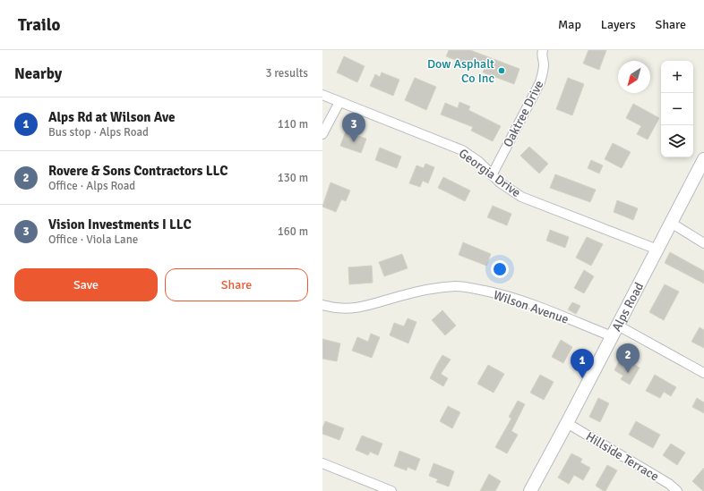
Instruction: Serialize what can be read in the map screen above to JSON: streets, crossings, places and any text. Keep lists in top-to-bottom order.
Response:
{
  "streets": {
    "main road": ["Alps Road"],
    "street": [
      "Oaktree Drive",
      "Georgia Drive",
      "Wilson Avenue",
      "Hillside Terrace"
    ]
  },
  "crossings": [
    ["Oaktree Drive", "Georgia Drive"],
    ["Georgia Drive", "Alps Road"],
    ["Wilson Avenue", "Alps Road"],
    ["Alps Road", "Hillside Terrace"]
  ],
  "places": ["Dow Asphalt Co Inc"],
  "north": "bottom left",
  "page": {
    "header": "Trailo",
    "nav": ["Map", "Layers", "Share"],
    "heading": ["Nearby", "3 results"],
    "map_buttons": ["+", "−"],
    "list": [
      {
        "mark": "1",
        "name": "Alps Rd at Wilson Ave",
        "note": "Bus stop · Alps Road",
        "value": "110 m"
      },
      {
        "mark": "2",
        "name": "Rovere & Sons Contractors LLC",
        "note": "Office · Alps Road",
        "value": "130 m"
      },
      {
        "mark": "3",
        "name": "Vision Investments I LLC",
        "note": "Office · Viola Lane",
        "value": "160 m"
      }
    ],
    "pins": ["3", "2", "1"],
    "buttons": ["Save", "Share"]
  }
}
